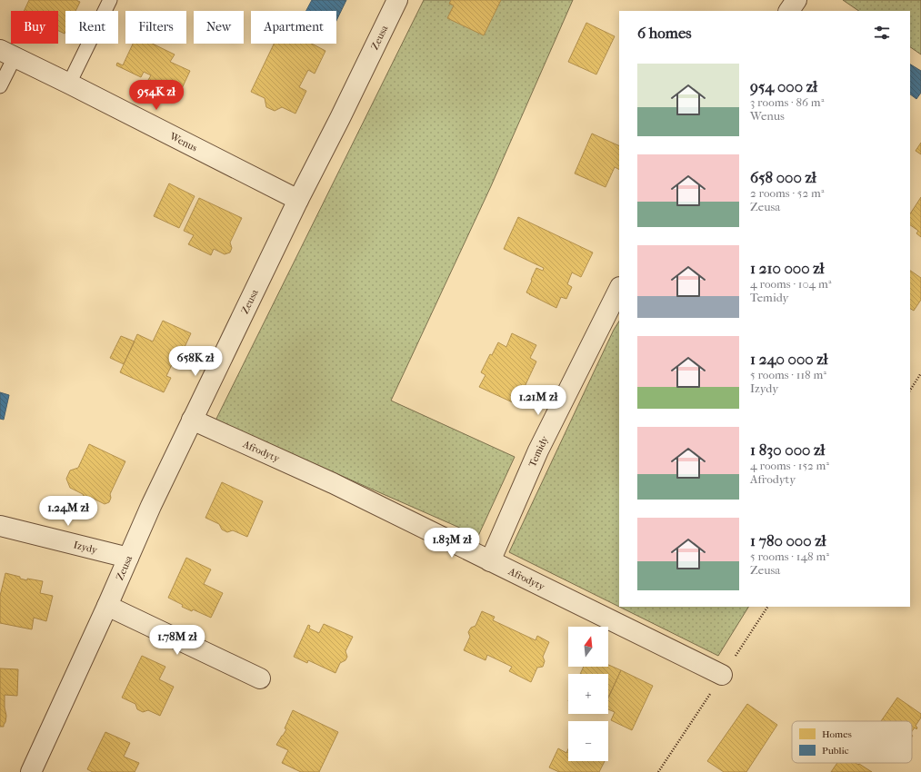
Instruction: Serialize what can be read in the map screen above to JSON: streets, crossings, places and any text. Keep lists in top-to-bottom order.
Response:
{
  "streets": {
    "street": [
      "Zeusa",
      "Wenus",
      "Afrodyty",
      "Temidy",
      "Izydy"
    ]
  },
  "crossings": [
    ["Zeusa", "Wenus"],
    ["Zeusa", "Afrodyty"],
    ["Zeusa", "Izydy"],
    ["Afrodyty", "Temidy"]
  ],
  "legend": ["Homes", "Public"],
  "north": "top",
  "page": {
    "chip": [
      "Buy",
      "Rent",
      "Filters",
      "New",
      "Apartment"
    ],
    "heading": "6 homes",
    "list": [
      {
        "name": "954 000 zł",
        "note": "3 rooms · 86 m² · Wenus"
      },
      {
        "name": "658 000 zł",
        "note": "2 rooms · 52 m² · Zeusa"
      },
      {
        "name": "1 210 000 zł",
        "note": "4 rooms · 104 m² · Temidy"
      },
      {
        "name": "1 240 000 zł",
        "note": "5 rooms · 118 m² · Izydy"
      },
      {
        "name": "1 830 000 zł",
        "note": "4 rooms · 152 m² · Afrodyty"
      },
      {
        "name": "1 780 000 zł",
        "note": "5 rooms · 148 m² · Zeusa"
      }
    ],
    "price": [
      "954K zł",
      "658K zł",
      "1.21M zł",
      "1.24M zł",
      "1.83M zł",
      "1.78M zł"
    ],
    "map_buttons": ["+", "−"]
  }
}
